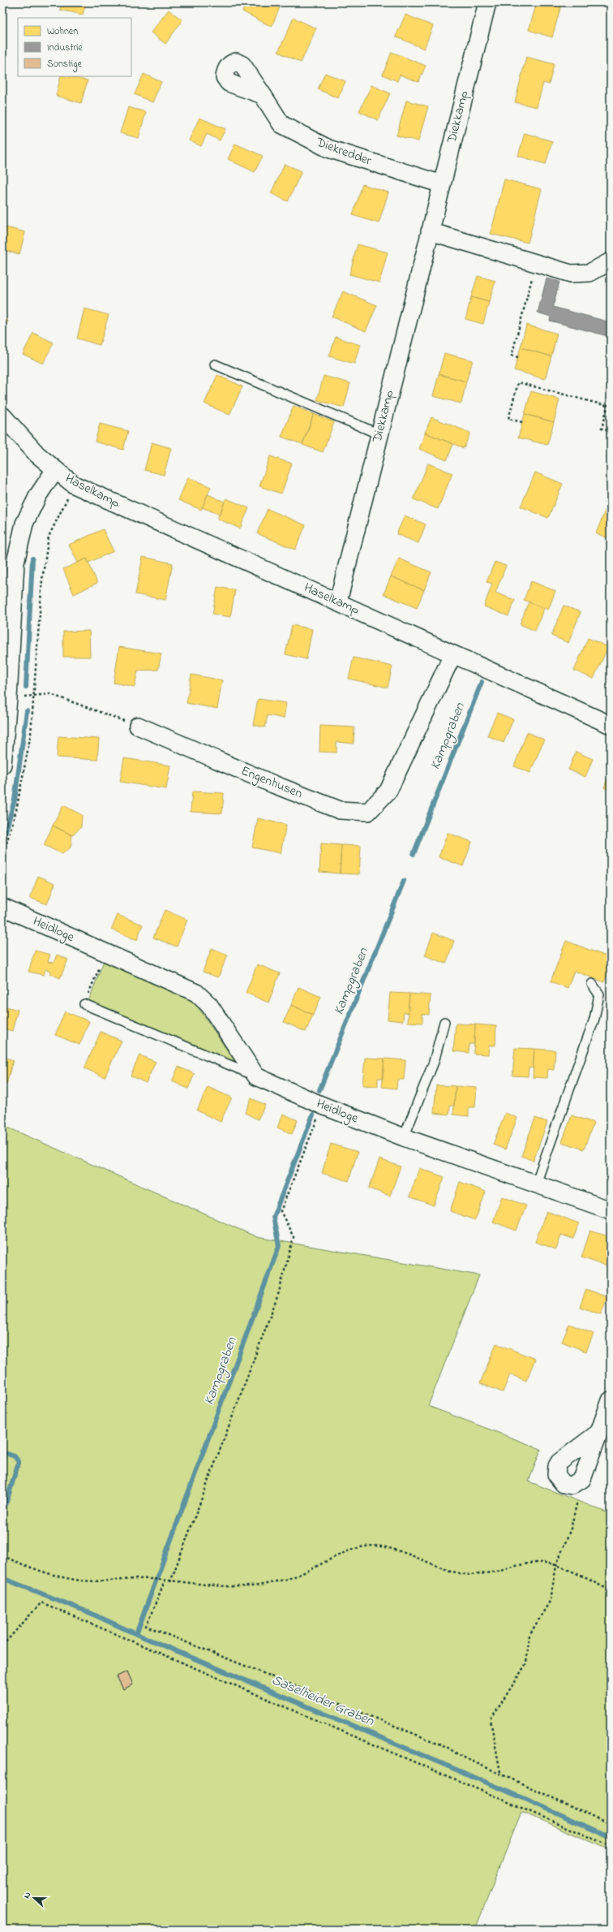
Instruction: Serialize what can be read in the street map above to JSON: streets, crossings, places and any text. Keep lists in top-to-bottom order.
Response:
{
  "streets": {
    "street": [
      "Diekkamp",
      "Diekredder",
      "Haselkamp",
      "Engenhusen",
      "Heidloge"
    ]
  },
  "crossings": [
    ["Diekkamp", "Diekredder"],
    ["Diekkamp", "Haselkamp"],
    ["Haselkamp", "Engenhusen"]
  ],
  "water": ["Kampgraben", "Saselheider Graben"],
  "legend": ["Wohnen", "Industrie", "Sonstige"],
  "north": "left"
}
